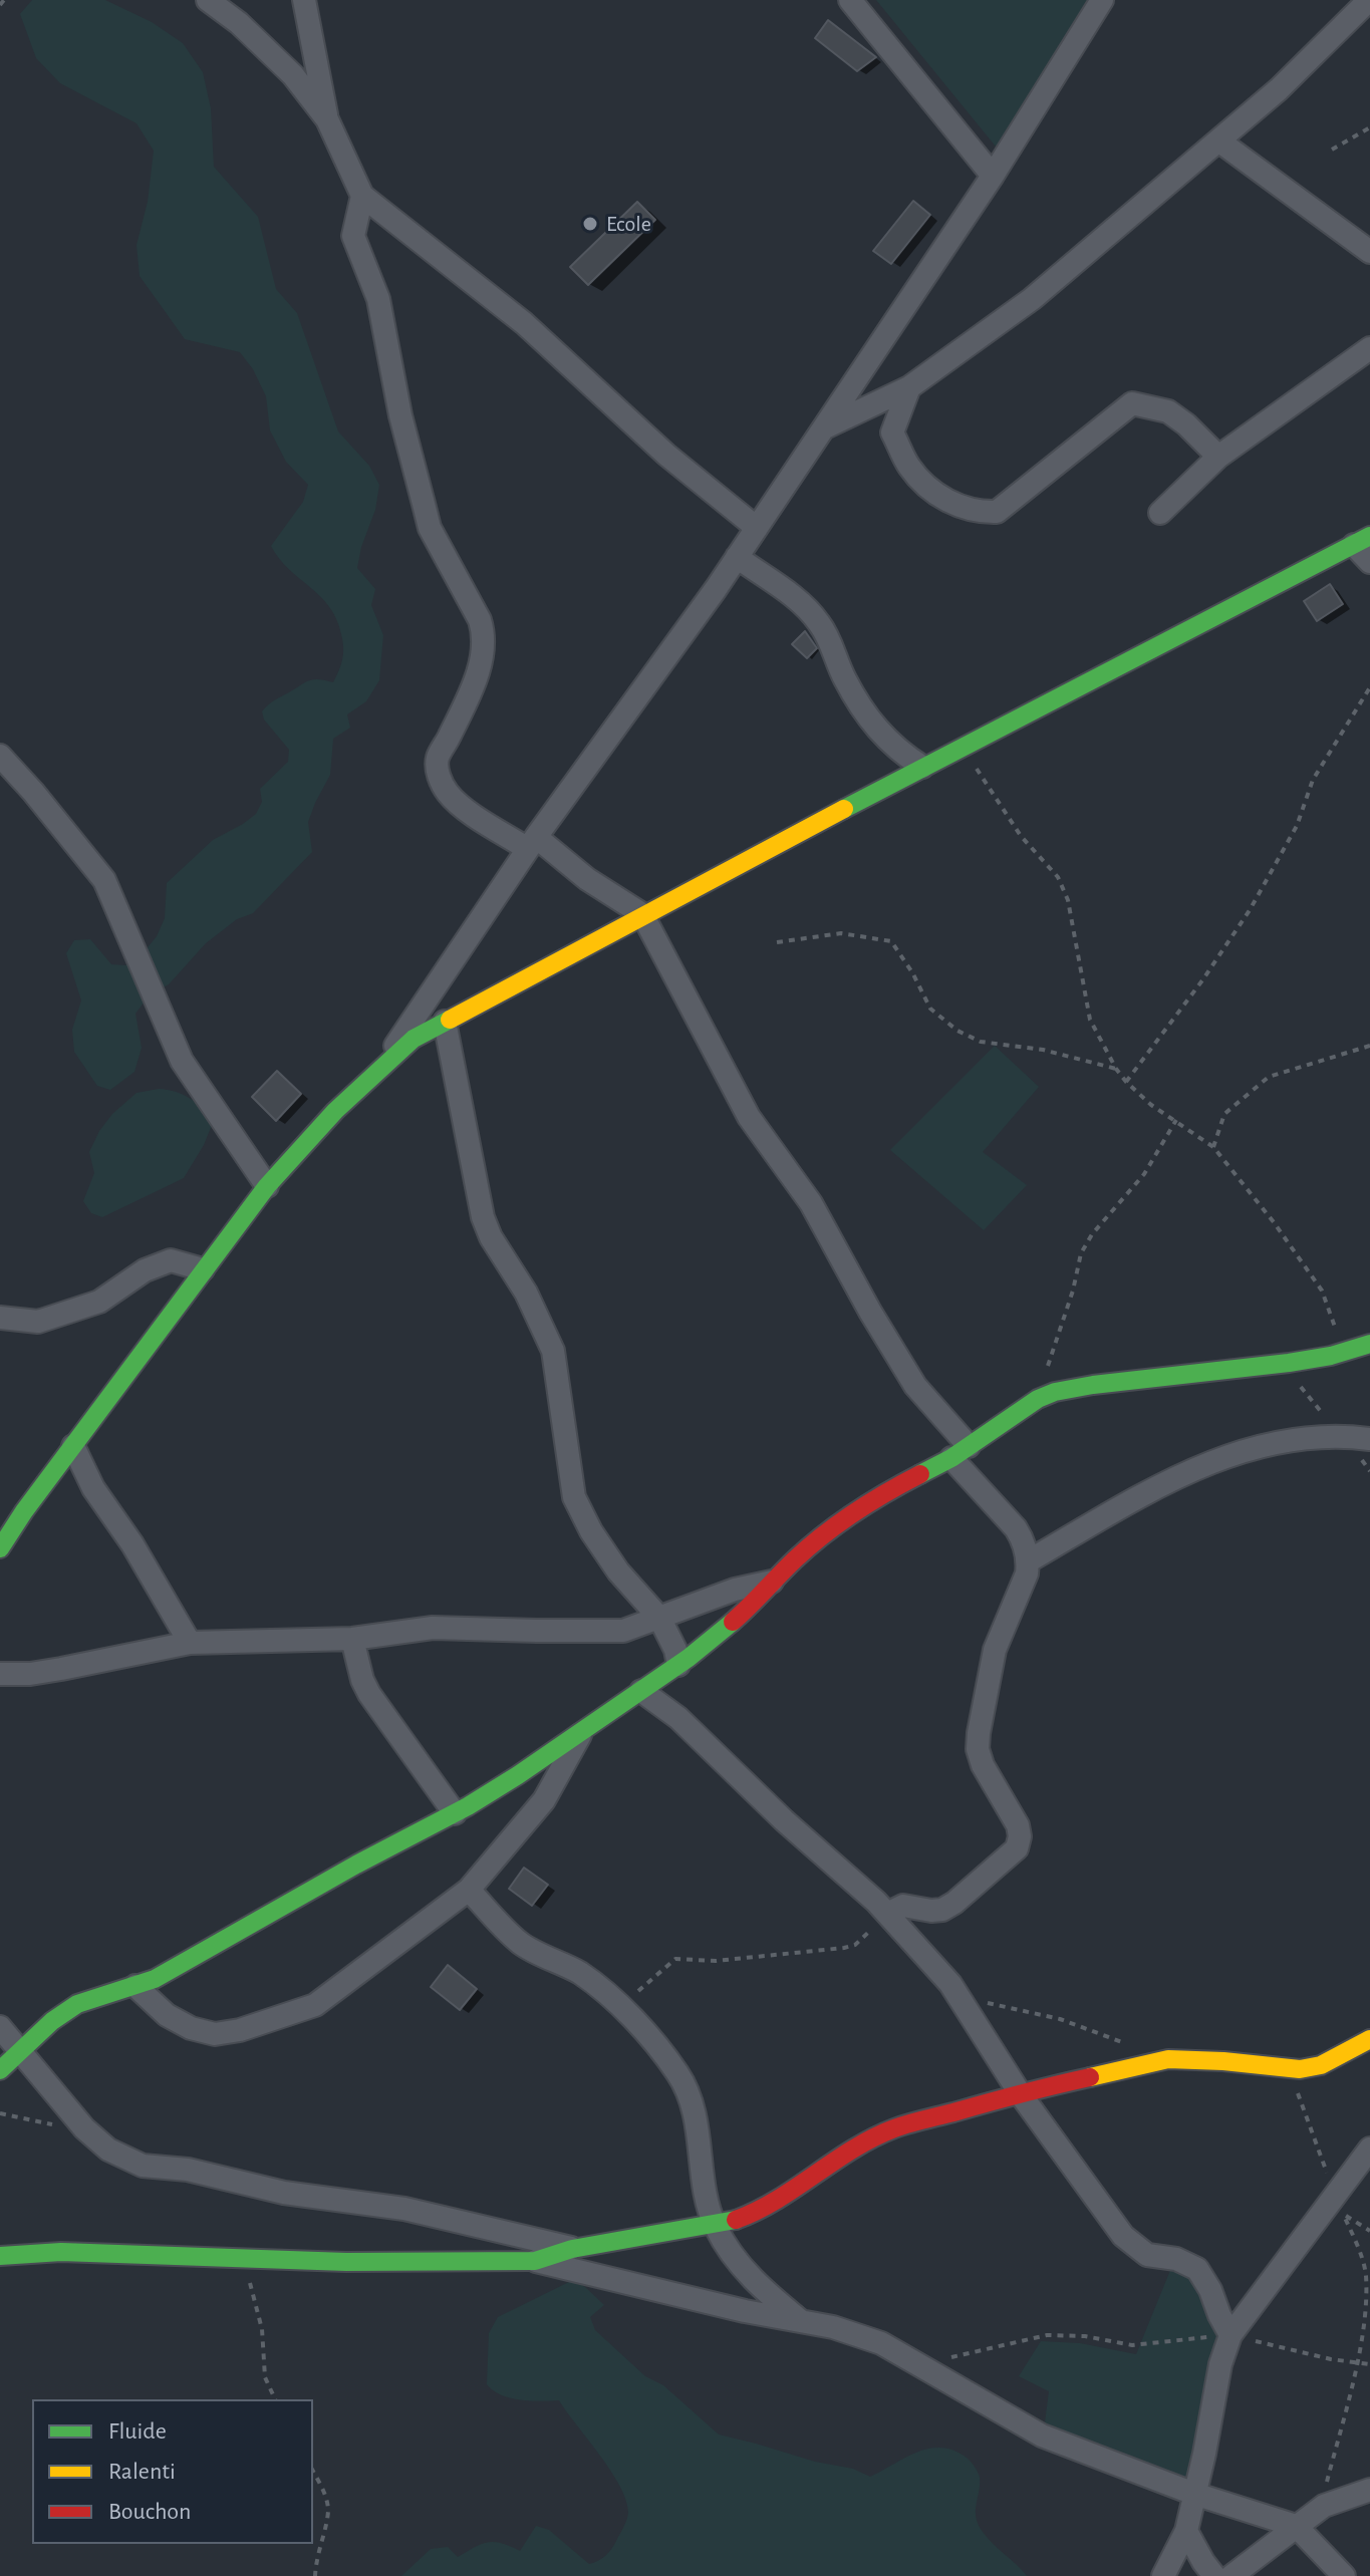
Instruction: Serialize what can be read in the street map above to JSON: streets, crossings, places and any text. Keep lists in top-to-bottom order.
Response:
{
  "places": ["Ecole"],
  "legend": ["Fluide", "Ralenti", "Bouchon"]
}
